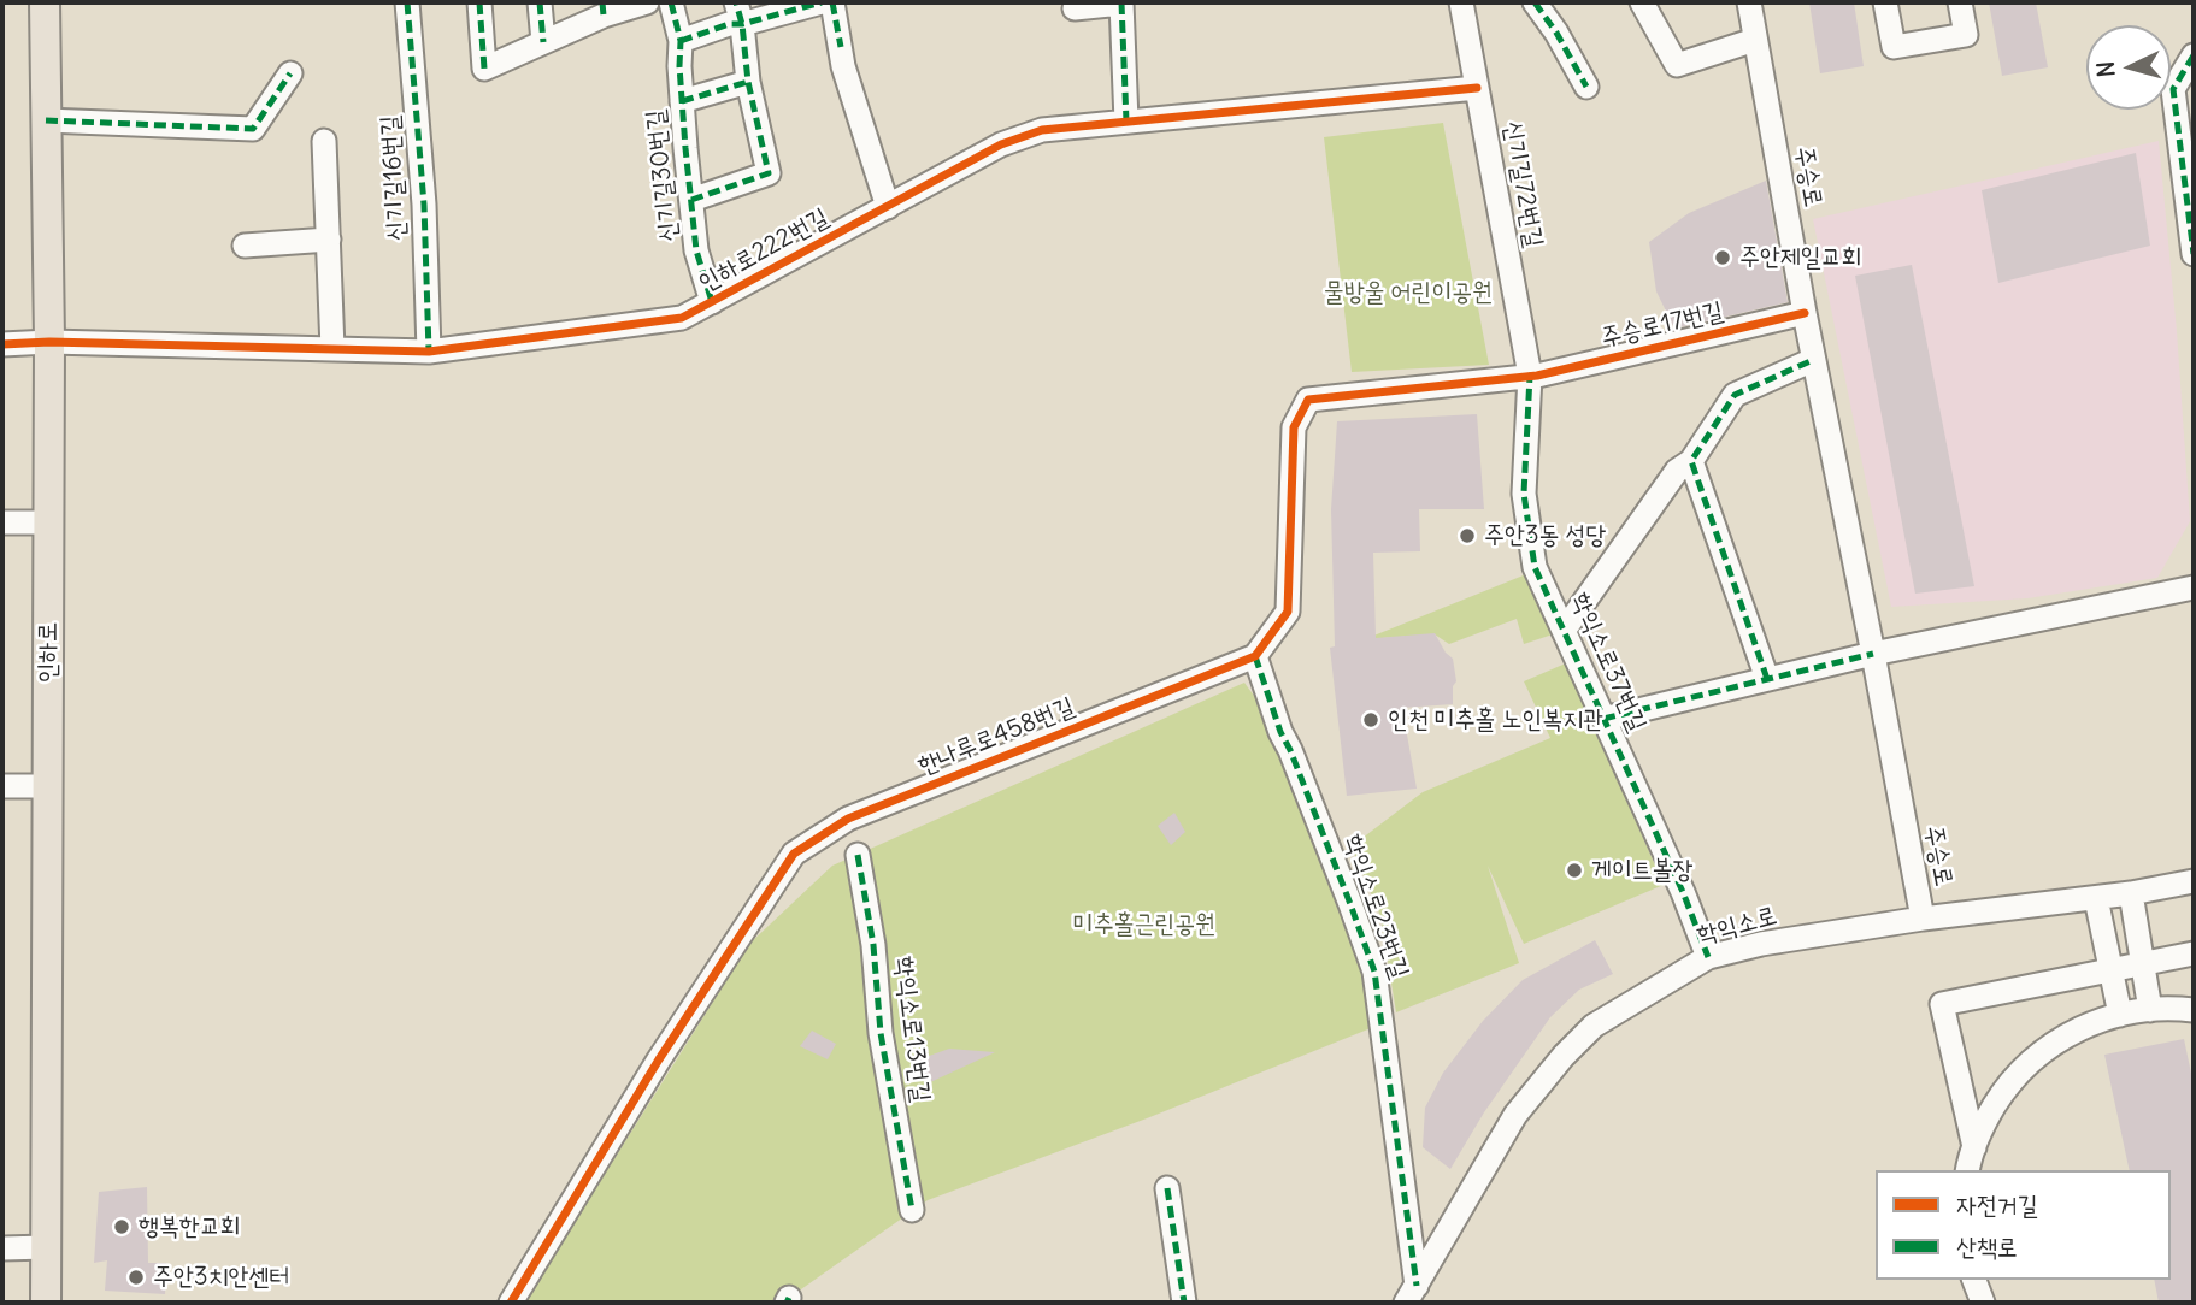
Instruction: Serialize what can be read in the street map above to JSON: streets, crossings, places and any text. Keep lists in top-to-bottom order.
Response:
{
  "streets": {
    "main road": ["인하로"],
    "street": [
      "신기길30번길",
      "주승로",
      "신기길16번길",
      "신기길72번길",
      "인하로222번길",
      "주승로17번길",
      "학익소로37번길",
      "한나루로458번길",
      "학익소로23번길",
      "학익소로",
      "학익소로13번길"
    ]
  },
  "crossings": [
    ["신기길30번길", "인하로222번길"],
    ["주승로", "주승로17번길"],
    ["주승로", "학익소로"],
    ["신기길16번길", "인하로222번길"],
    ["신기길72번길", "인하로222번길"],
    ["신기길72번길", "주승로17번길"],
    ["신기길72번길", "학익소로37번길"],
    ["인하로222번길", "인하로"],
    ["주승로17번길", "학익소로37번길"],
    ["학익소로37번길", "학익소로"],
    ["한나루로458번길", "학익소로23번길"],
    ["학익소로23번길", "학익소로"]
  ],
  "parks": ["물방울 어린이공원", "미추홀근린공원"],
  "places": [
    "주안제일교회",
    "주안3동 성당",
    "인천 미추홀 노인복지관",
    "게이트볼장",
    "행복한교회",
    "주안3치안센터"
  ],
  "legend": ["자전거길", "산책로"],
  "north": "left"
}
